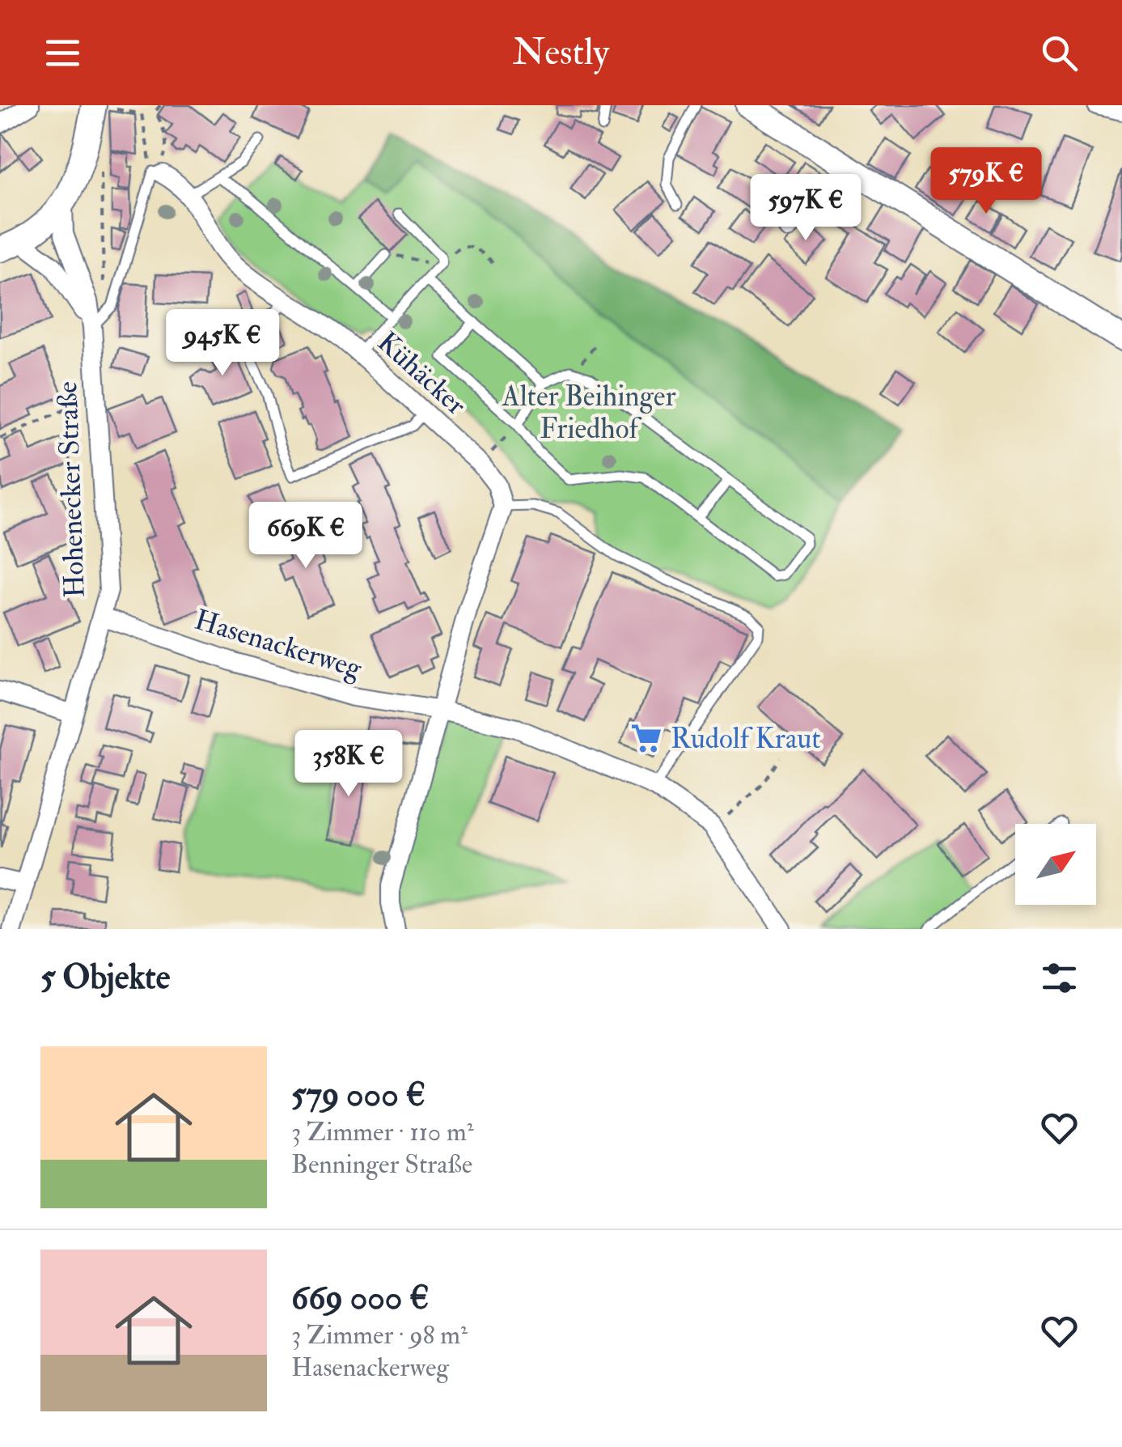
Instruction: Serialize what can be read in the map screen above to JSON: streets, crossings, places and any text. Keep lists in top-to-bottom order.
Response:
{
  "streets": {
    "street": ["Kühäcker", "Hohenecker Straße", "Hasenackerweg"]
  },
  "crossings": [
    ["Hohenecker Straße", "Hasenackerweg"]
  ],
  "parks": ["Alter Beihinger Friedhof"],
  "places": {
    "supermarket": ["Rudolf Kraut"]
  },
  "north": "top right",
  "page": {
    "header": "Nestly",
    "price": [
      "579K €",
      "597K €",
      "945K €",
      "669K €",
      "358K €"
    ],
    "heading": "5 Objekte",
    "list": [
      {
        "name": "579 000 €",
        "note": "3 Zimmer · 110 m² · Benninger Straße"
      },
      {
        "name": "669 000 €",
        "note": "3 Zimmer · 98 m² · Hasenackerweg"
      }
    ]
  }
}
